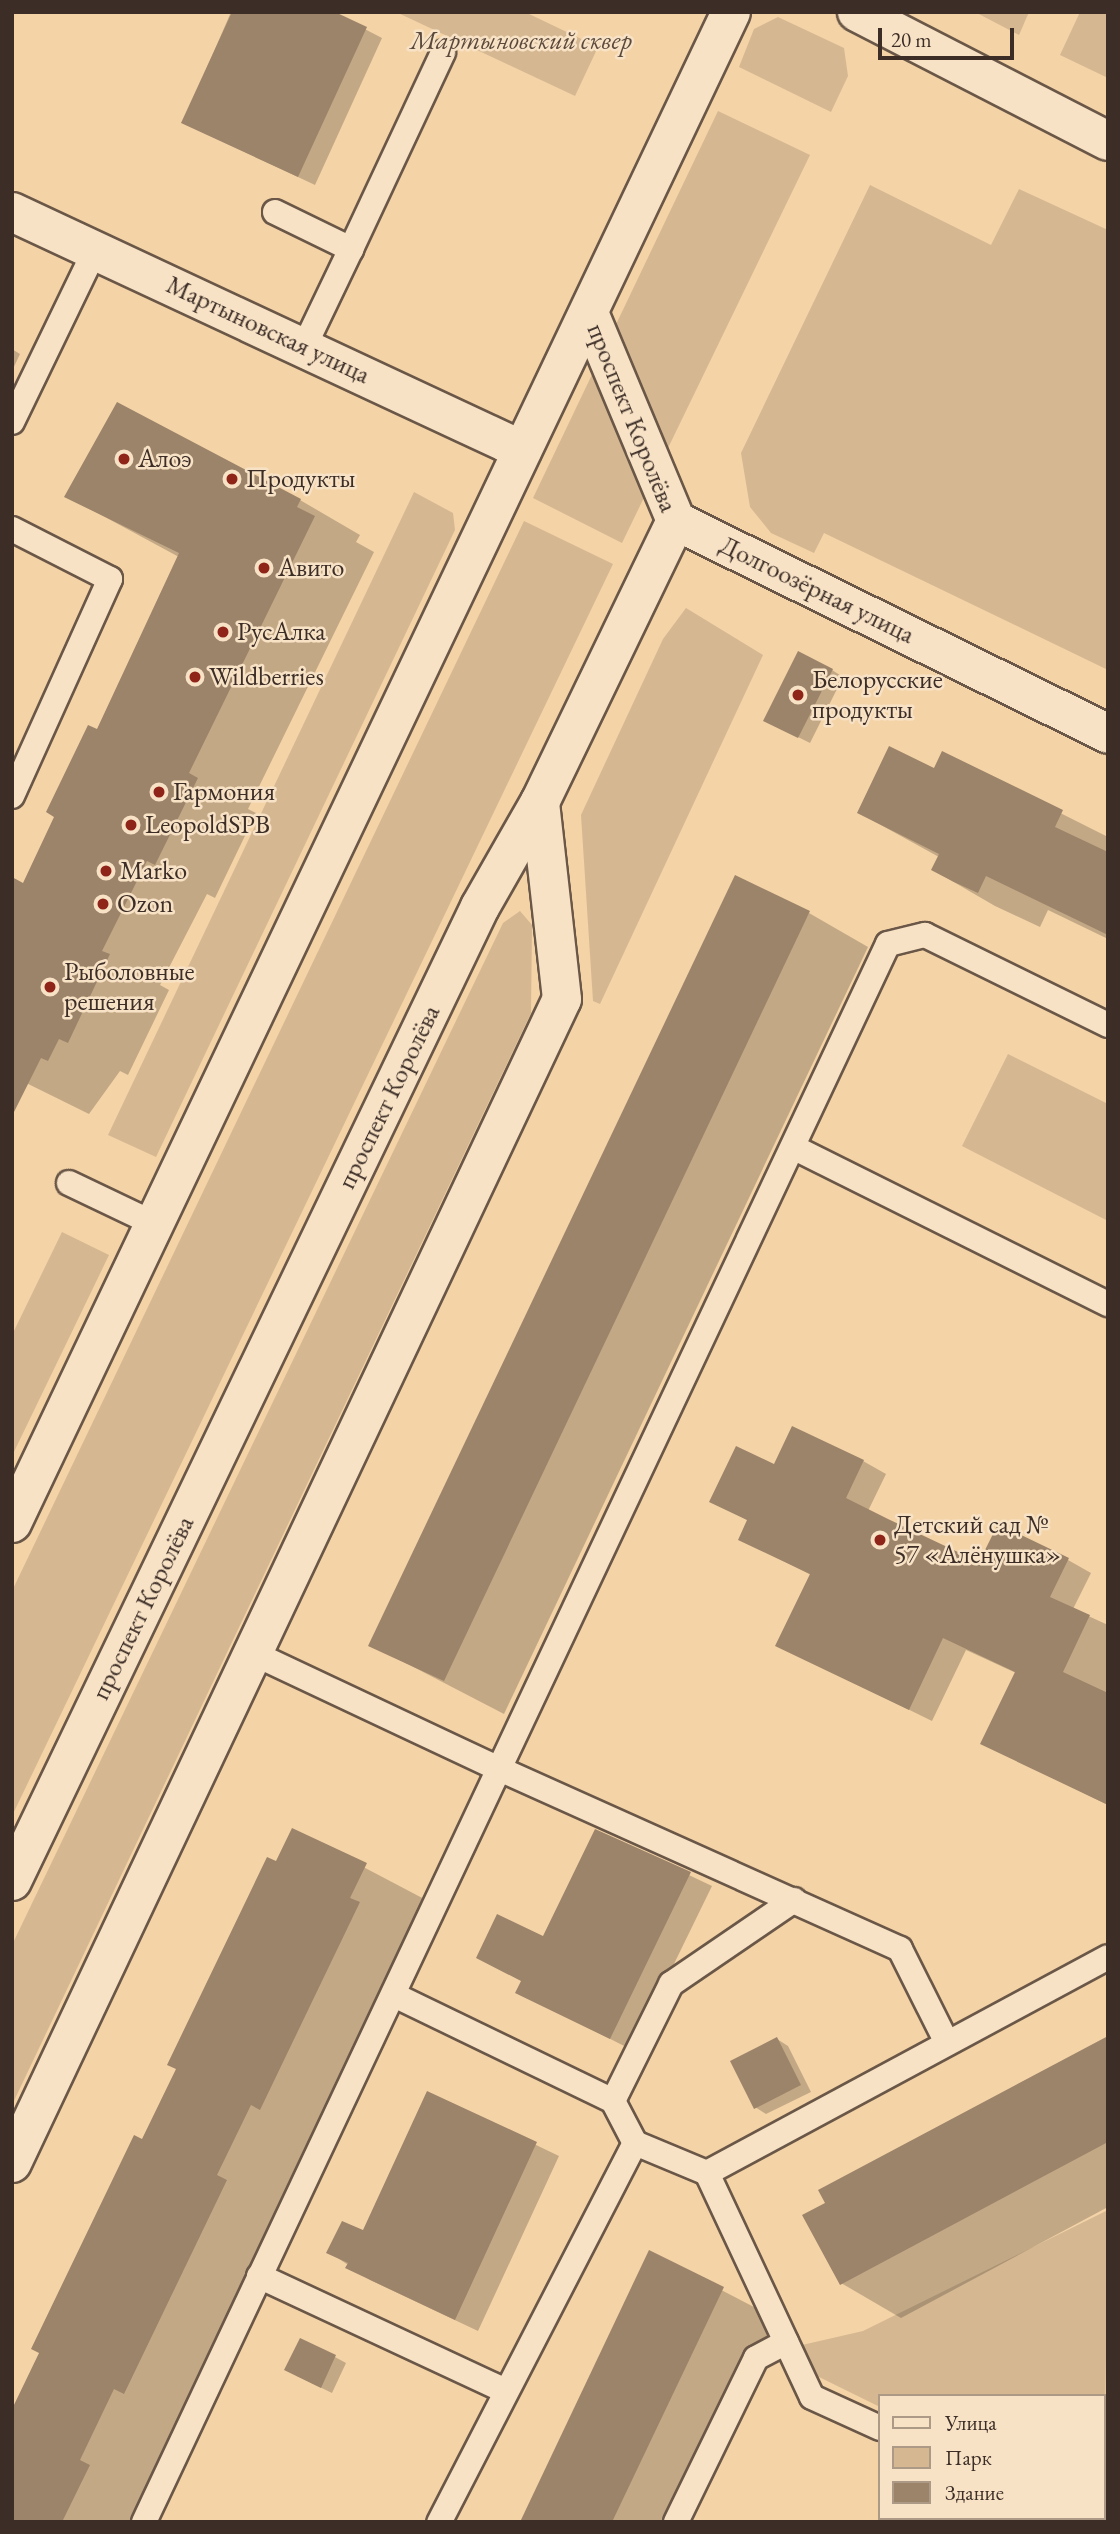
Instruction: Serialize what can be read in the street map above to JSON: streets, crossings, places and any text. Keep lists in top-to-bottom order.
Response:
{
  "streets": {
    "street": ["Мартыновская улица", "проспект Королёва", "Долгоозёрная улица"]
  },
  "crossings": [
    ["Мартыновская улица", "проспект Королёва"],
    ["проспект Королёва", "Долгоозёрная улица"]
  ],
  "parks": ["Мартыновский сквер"],
  "places": [
    "Алоэ",
    "Продукты",
    "Авито",
    "РусАлка",
    "Wildberries",
    "Белорусские продукты",
    "Гармония",
    "LeopoldSPB",
    "Marko",
    "Ozon",
    "Рыболовные решения",
    "Детский сад № 57 «Алёнушка»"
  ],
  "legend": ["Улица", "Парк", "Здание"],
  "scale_bar": "20 m"
}
